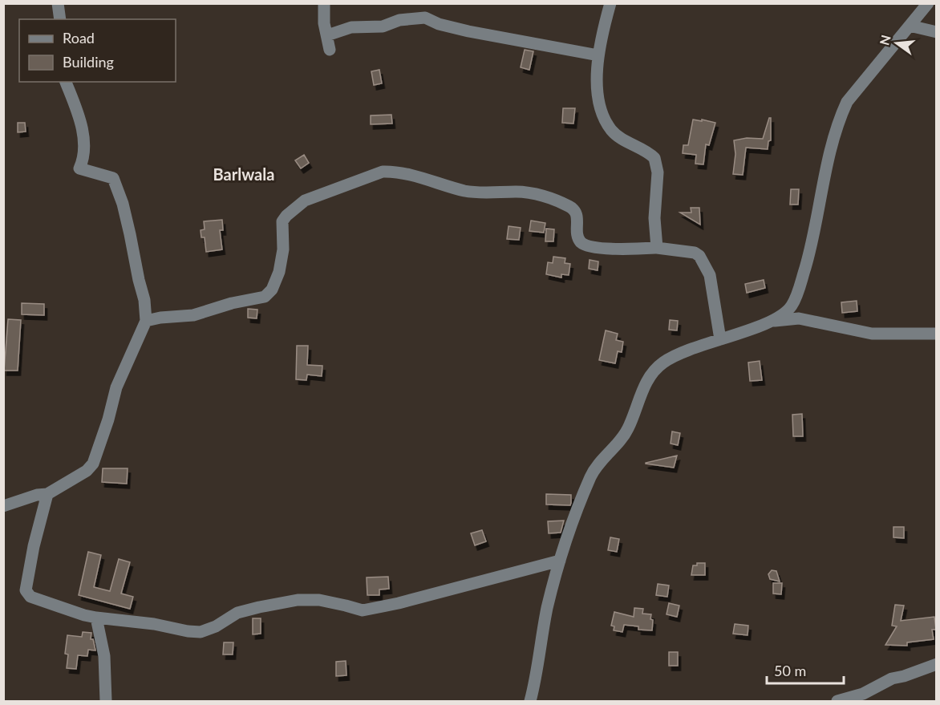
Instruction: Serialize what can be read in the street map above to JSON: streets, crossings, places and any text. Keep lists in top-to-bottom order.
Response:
{
  "districts": ["Barlwala"],
  "legend": ["Road", "Building"],
  "scale_bar": "50 m",
  "north": "left"
}
